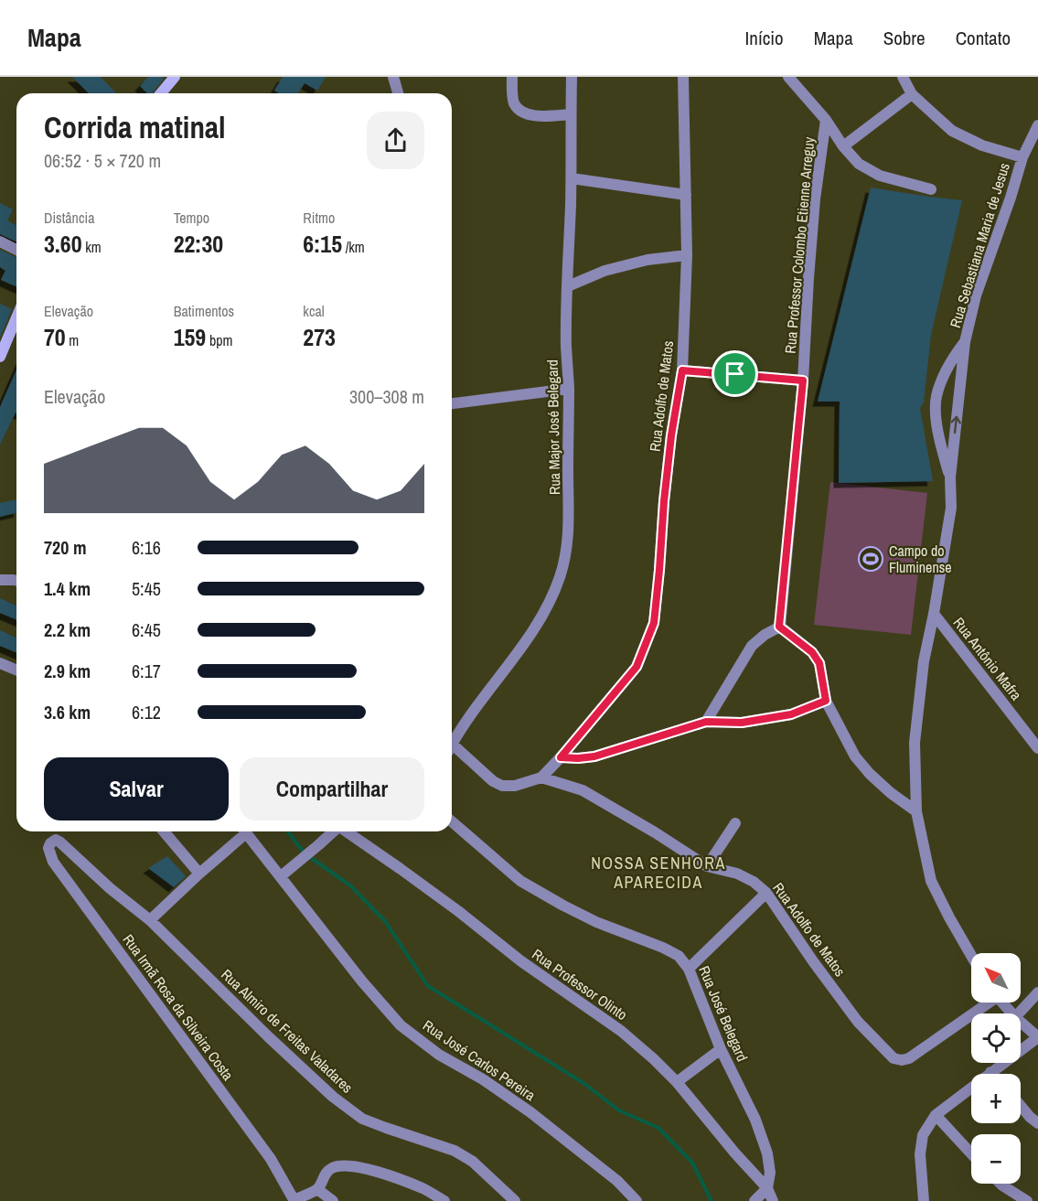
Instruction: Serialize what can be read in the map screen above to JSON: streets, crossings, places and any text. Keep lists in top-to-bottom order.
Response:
{
  "streets": {
    "street": [
      "Rua Professor Colombo Etienne Arreguy",
      "Rua Sebastiana Maria de Jesus",
      "Rua Adolfo de Matos",
      "Rua Major José Belegard",
      "Rua Antônio Mafra",
      "Rua Professor Olinto",
      "Rua Irmã Rosa da Silveira Costa",
      "Rua José Belegard",
      "Rua Almiro de Freitas Valadares",
      "Rua José Carlos Pereira"
    ]
  },
  "crossings": [
    ["Rua Sebastiana Maria de Jesus", "Rua Antônio Mafra"],
    ["Rua Adolfo de Matos", "Rua Major José Belegard"],
    ["Rua Professor Olinto", "Rua José Belegard"],
    ["Rua Irmã Rosa da Silveira Costa", "Rua Almiro de Freitas Valadares"]
  ],
  "districts": ["NOSSA SENHORA APARECIDA"],
  "places": {
    "sports": ["Campo do Fluminense"]
  },
  "north": "top left",
  "page": {
    "header": "Mapa",
    "nav": [
      "Início",
      "Mapa",
      "Sobre",
      "Contato"
    ],
    "heading": ["Corrida matinal", "06:52 · 5 × 720 m"],
    "stats": [
      ["Distância", "3.60 km"],
      ["Tempo", "22:30"],
      ["Ritmo", "6:15 /km"],
      ["Elevação", "70 m"],
      ["Batimentos", "159 bpm"],
      ["kcal", "273"]
    ],
    "chart": ["Elevação", "300–308 m"],
    "list": [
      {
        "name": "720 m",
        "note": "6:16"
      },
      {
        "name": "1.4 km",
        "note": "5:45"
      },
      {
        "name": "2.2 km",
        "note": "6:45"
      },
      {
        "name": "2.9 km",
        "note": "6:17"
      },
      {
        "name": "3.6 km",
        "note": "6:12"
      }
    ],
    "buttons": ["Salvar", "Compartilhar"],
    "map_buttons": ["+", "−"]
  }
}
